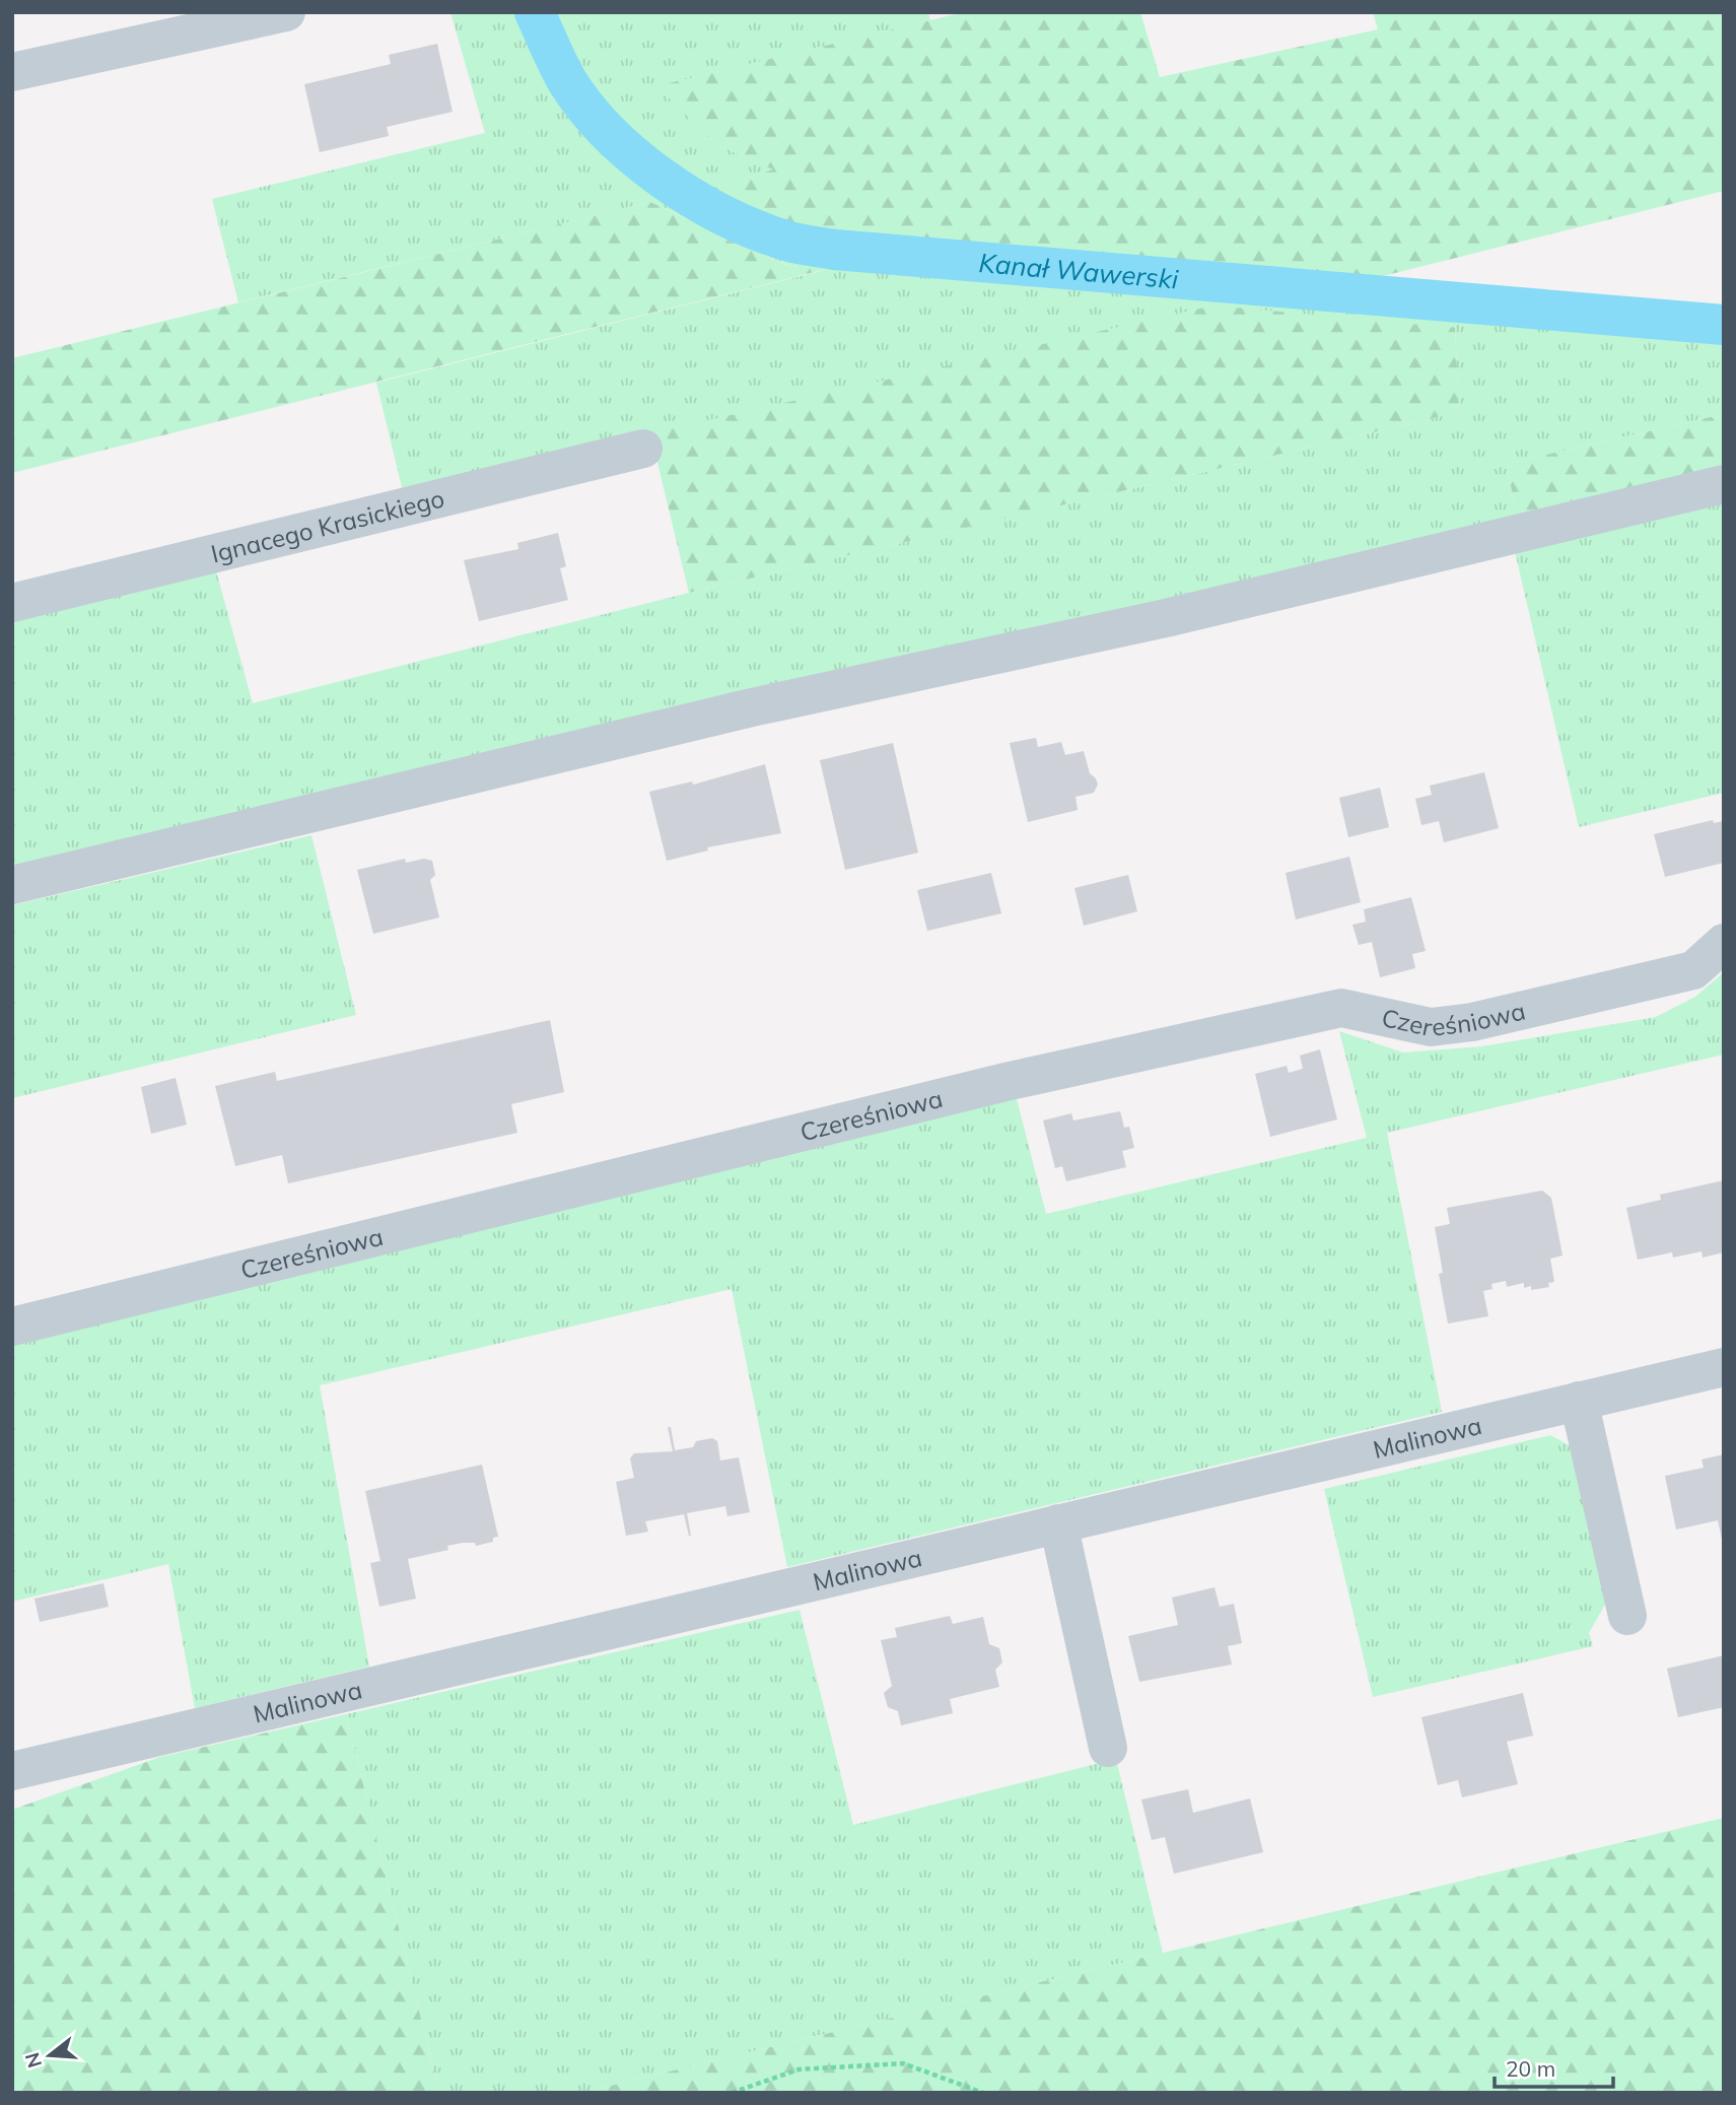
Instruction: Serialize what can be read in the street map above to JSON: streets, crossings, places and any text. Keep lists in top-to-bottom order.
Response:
{
  "streets": {
    "street": ["Ignacego Krasickiego", "Czereśniowa", "Malinowa"]
  },
  "water": ["Kanał Wawerski"],
  "scale_bar": "20 m",
  "north": "left"
}
